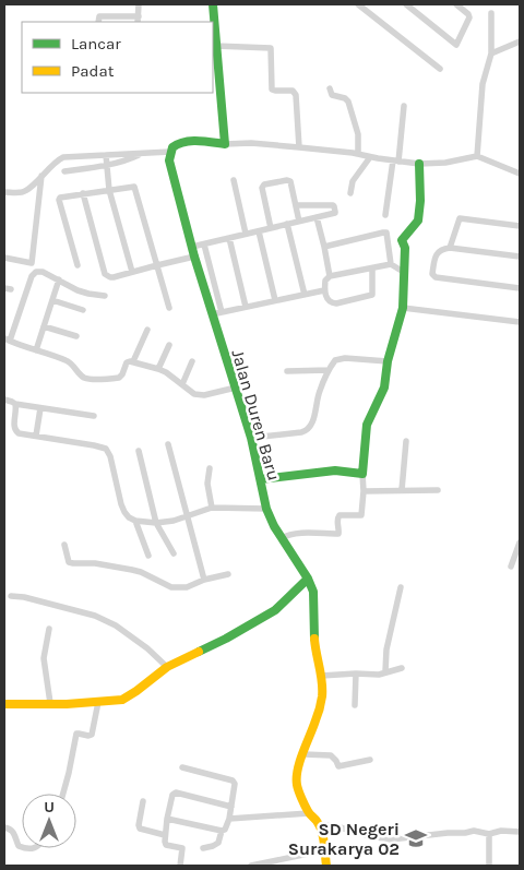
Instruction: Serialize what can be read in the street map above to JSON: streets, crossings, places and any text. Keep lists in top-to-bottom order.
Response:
{
  "streets": {
    "street": ["Jalan Duren Baru"]
  },
  "places": {
    "school or university": ["SD Negeri Surakarya 02"]
  },
  "legend": ["Lancar", "Padat"],
  "north": "top"
}
